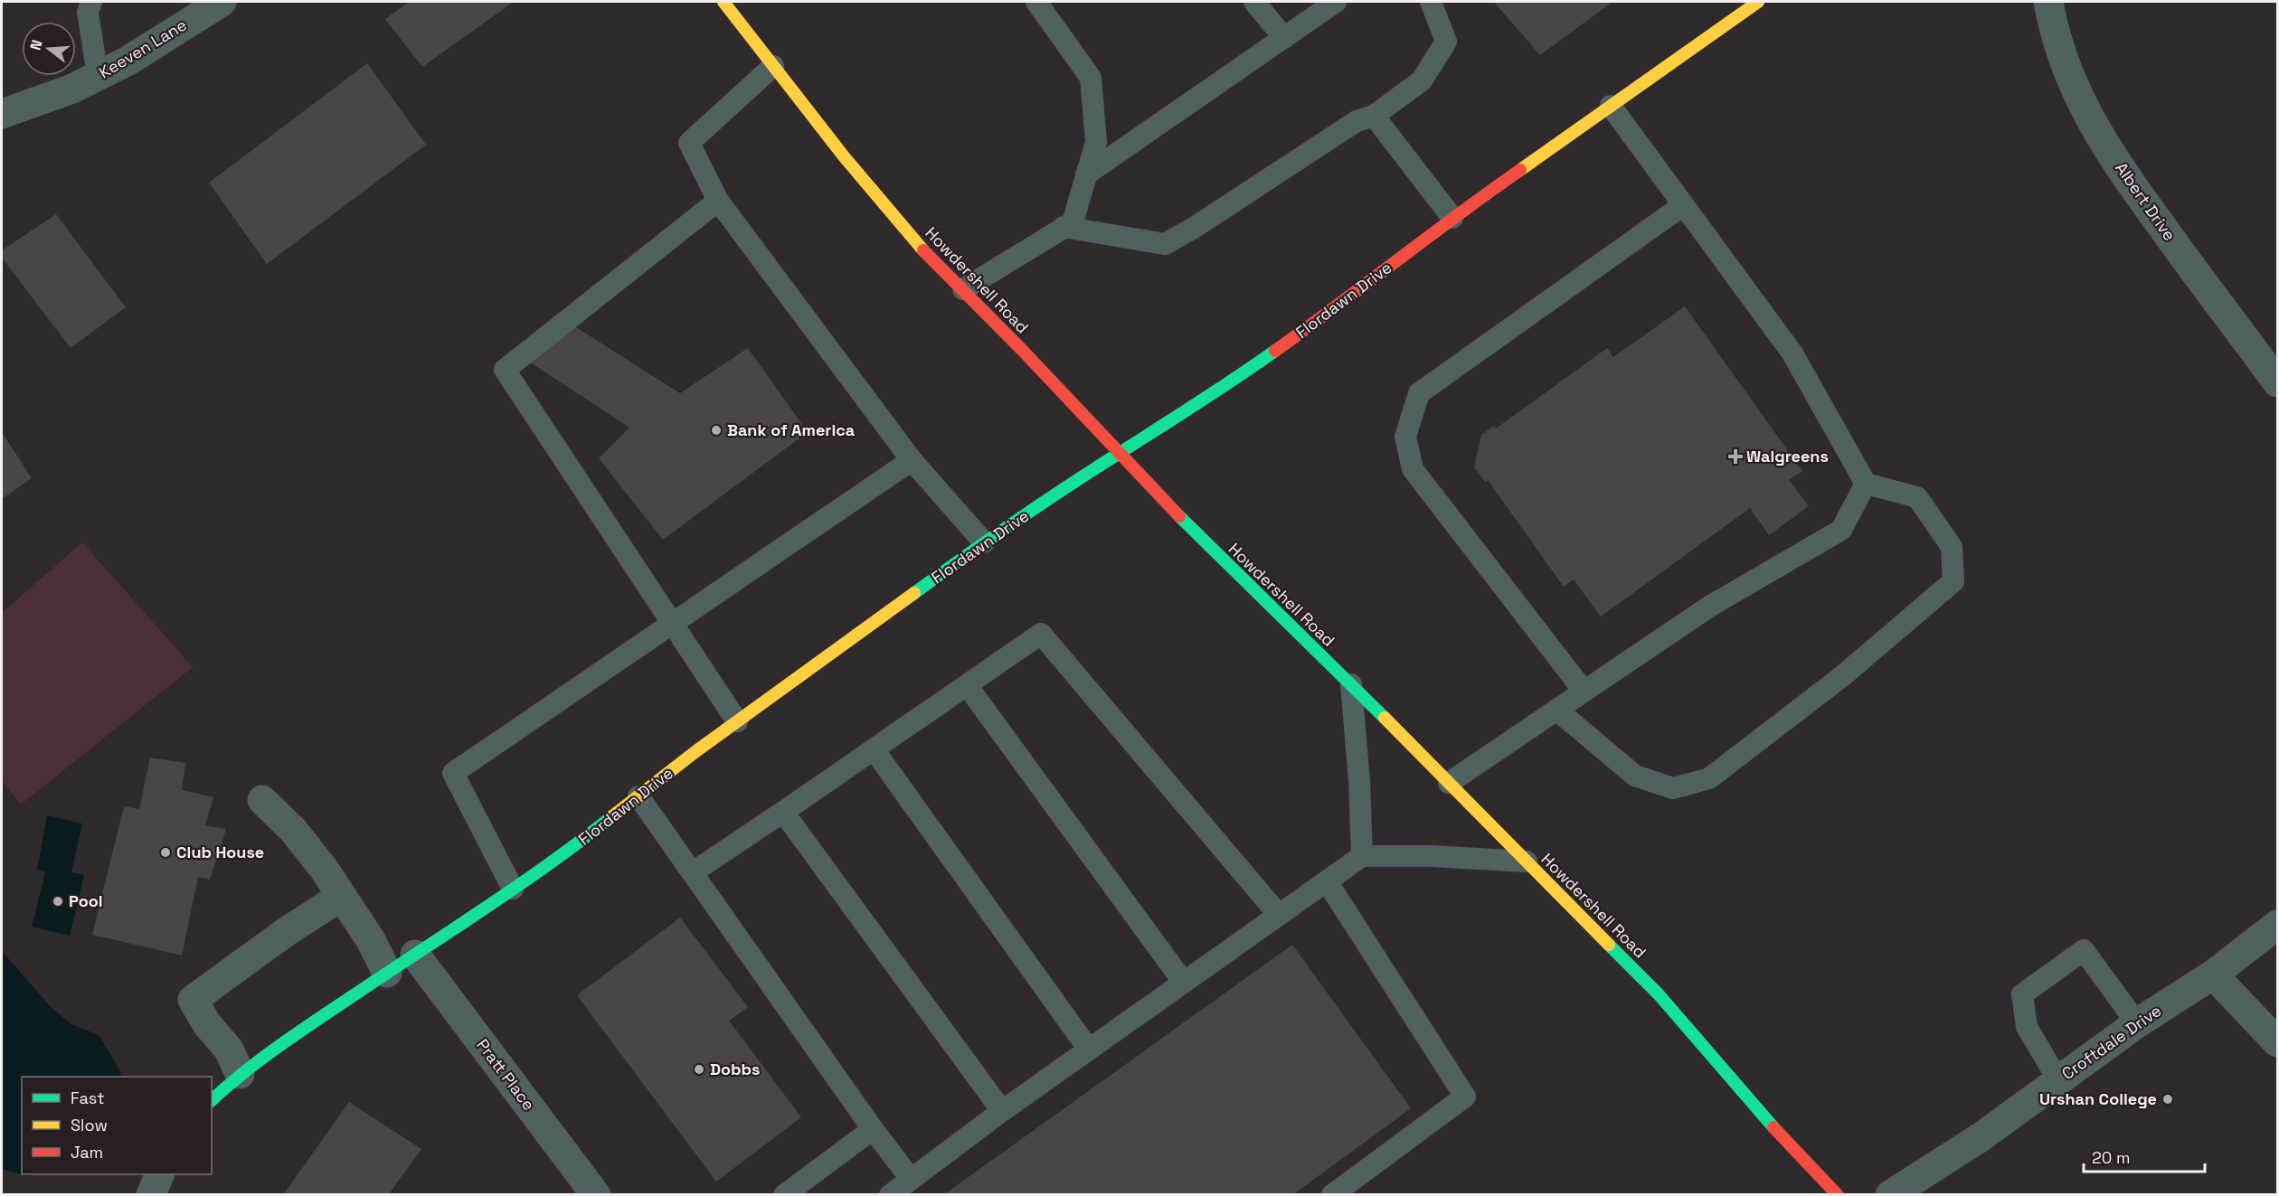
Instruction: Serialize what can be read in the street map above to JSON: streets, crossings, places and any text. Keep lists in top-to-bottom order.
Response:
{
  "streets": {
    "street": [
      "Keeven Lane",
      "Albert Drive",
      "Howdershell Road",
      "Flordawn Drive",
      "Croftdale Drive",
      "Pratt Place"
    ]
  },
  "crossings": [
    ["Howdershell Road", "Flordawn Drive"],
    ["Flordawn Drive", "Pratt Place"]
  ],
  "places": {
    "other": [
      "Bank of America",
      "Club House",
      "Pool",
      "Dobbs",
      "Urshan College"
    ],
    "health": ["Walgreens"]
  },
  "legend": ["Fast", "Slow", "Jam"],
  "scale_bar": "20 m",
  "north": "left"
}
